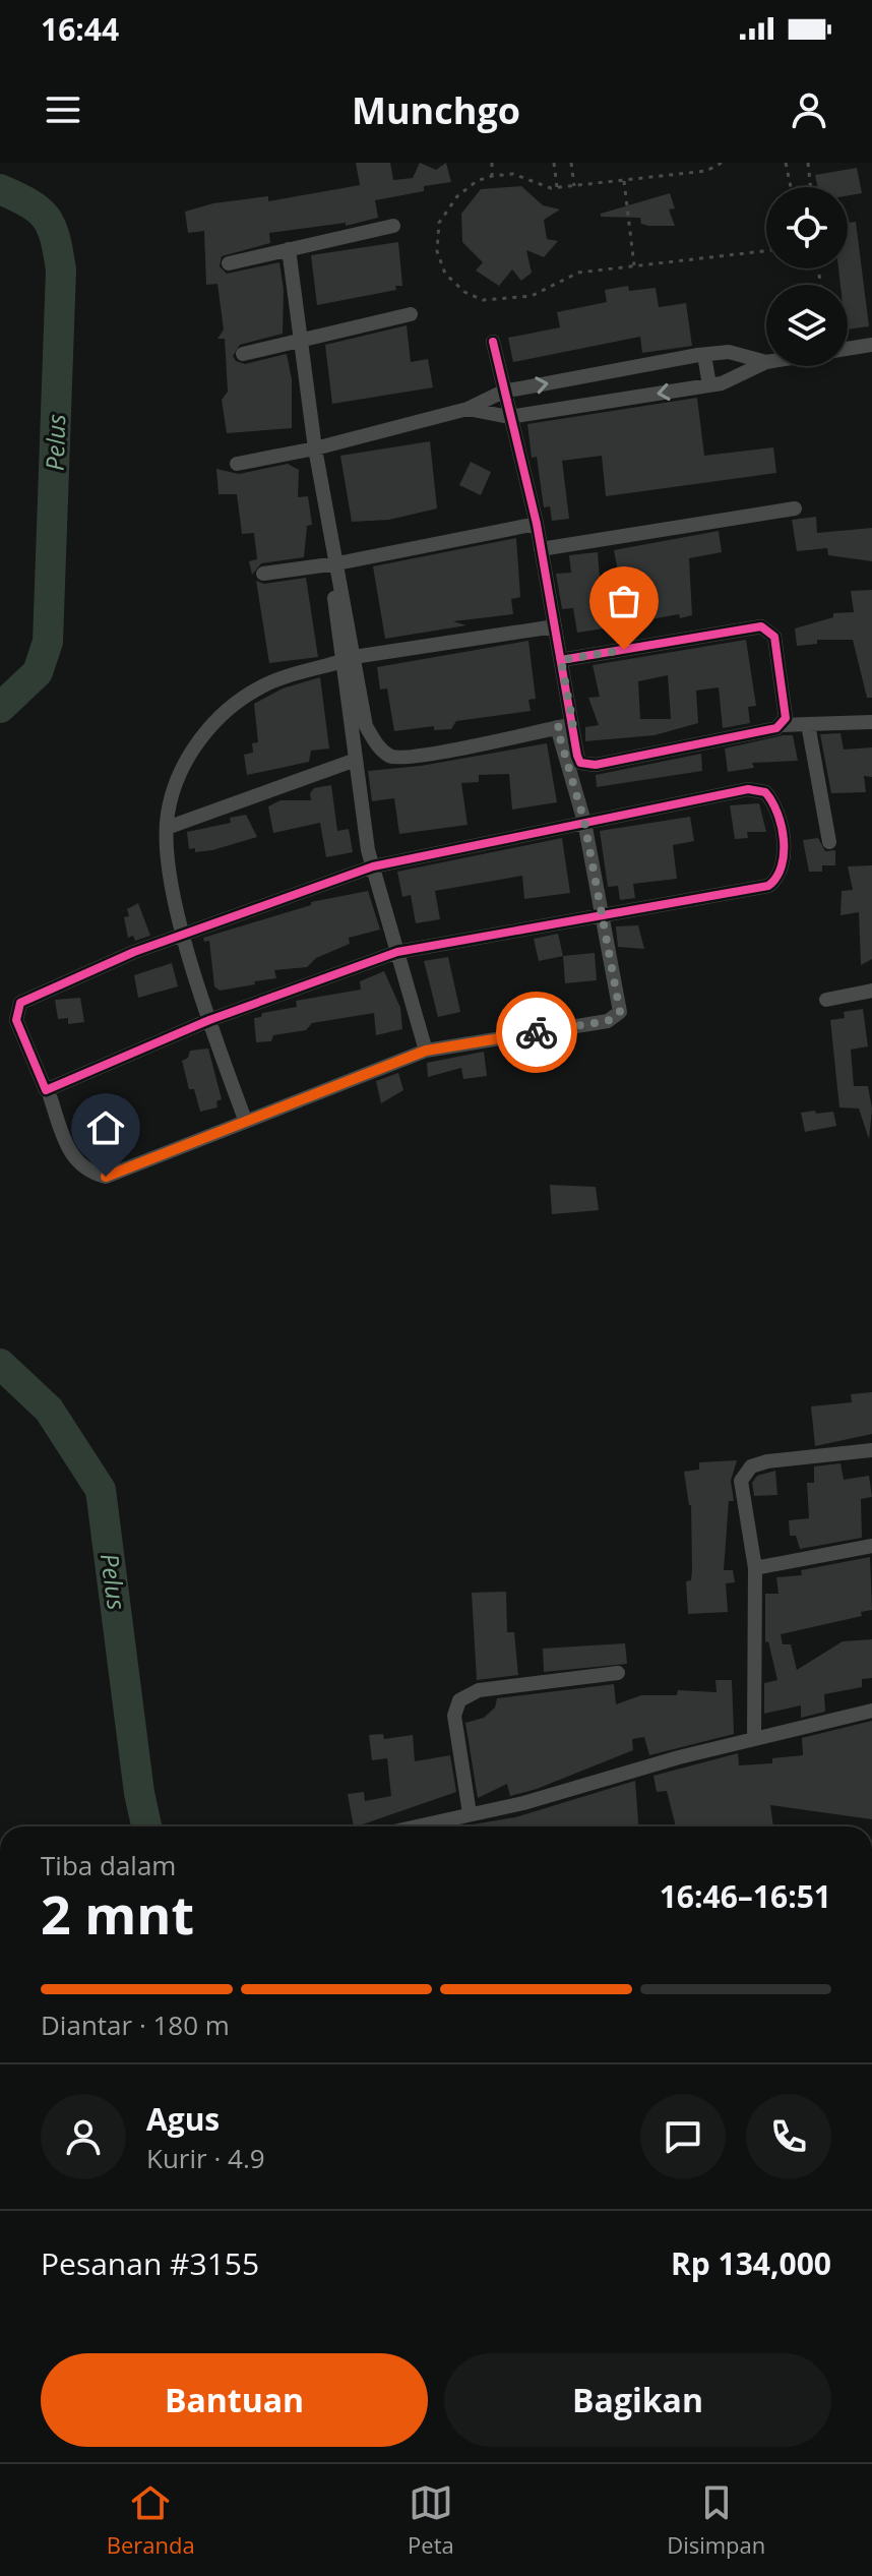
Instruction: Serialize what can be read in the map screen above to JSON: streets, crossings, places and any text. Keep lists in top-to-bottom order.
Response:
{
  "water": ["Pelus"],
  "page": {
    "status": "16:44",
    "header": "Munchgo",
    "heading": ["2 mnt", "Tiba dalam", "16:46–16:51"],
    "panel": [
      "Agus",
      "Kurir · 4.9",
      "Pesanan #3155",
      "Rp 134,000"
    ],
    "bar": "Diantar · 180 m",
    "buttons": ["Bantuan", "Bagikan"],
    "tabs": ["Beranda", "Peta", "Disimpan"]
  }
}
